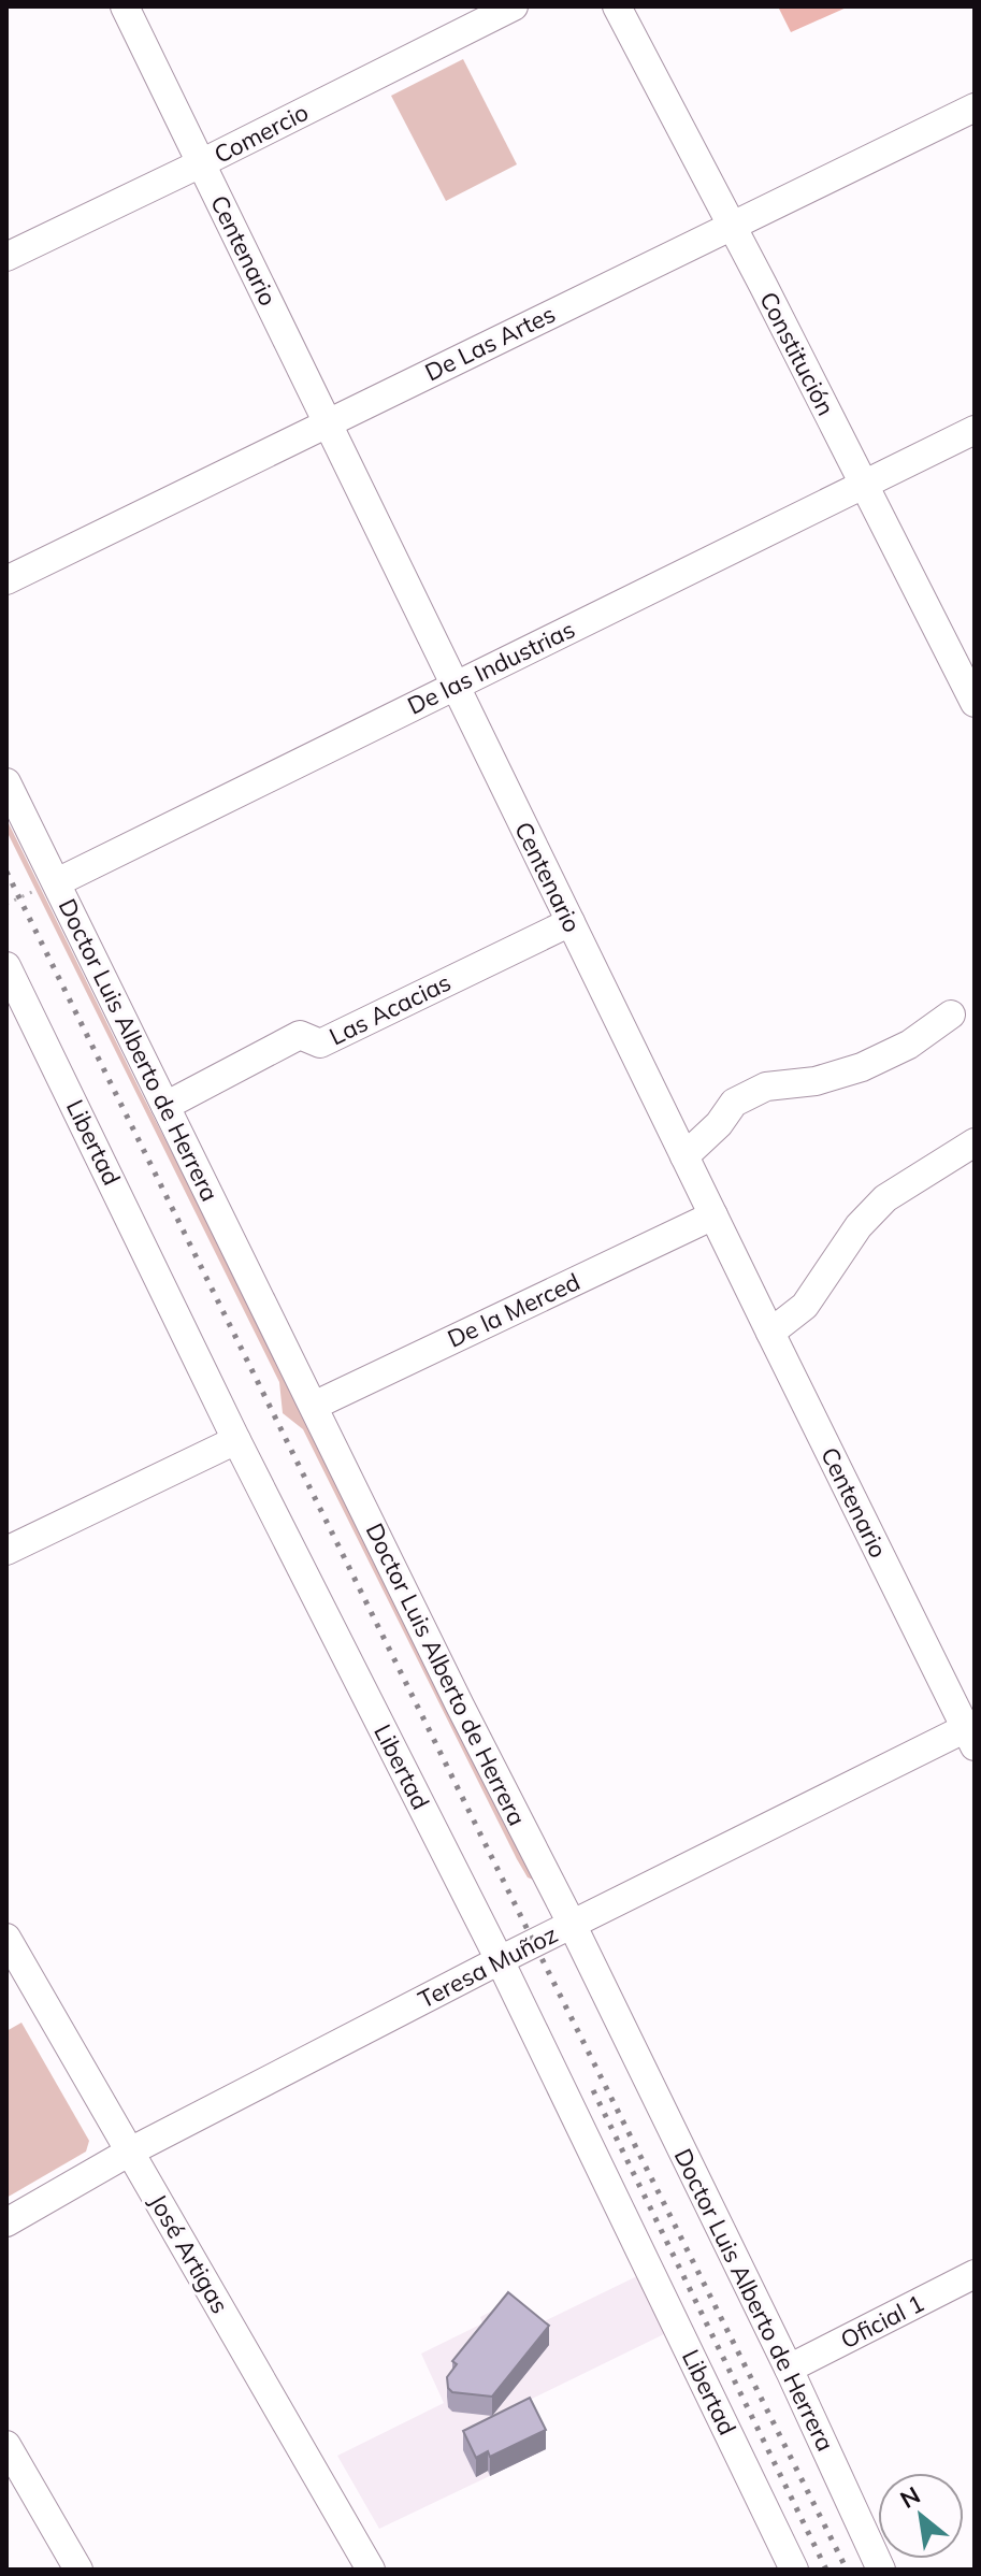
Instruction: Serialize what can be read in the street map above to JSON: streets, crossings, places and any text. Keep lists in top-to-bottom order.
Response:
{
  "streets": {
    "street": [
      "Comercio",
      "Centenario",
      "De Las Artes",
      "Constitución",
      "De las Industrias",
      "Las Acacias",
      "Doctor Luis Alberto de Herrera",
      "Libertad",
      "De la Merced",
      "Teresa Muñoz",
      "José Artigas",
      "Oficial 1"
    ]
  },
  "crossings": [
    ["Comercio", "Centenario"],
    ["Centenario", "De Las Artes"],
    ["Centenario", "De las Industrias"],
    ["Centenario", "Las Acacias"],
    ["Centenario", "De la Merced"],
    ["Centenario", "Teresa Muñoz"],
    ["De Las Artes", "Constitución"],
    ["Constitución", "De las Industrias"],
    ["De las Industrias", "Doctor Luis Alberto de Herrera"],
    ["Las Acacias", "Doctor Luis Alberto de Herrera"],
    ["Doctor Luis Alberto de Herrera", "De la Merced"],
    ["Doctor Luis Alberto de Herrera", "Teresa Muñoz"],
    ["Doctor Luis Alberto de Herrera", "Oficial 1"],
    ["Libertad", "Teresa Muñoz"],
    ["Teresa Muñoz", "José Artigas"]
  ],
  "north": "top left"
}
